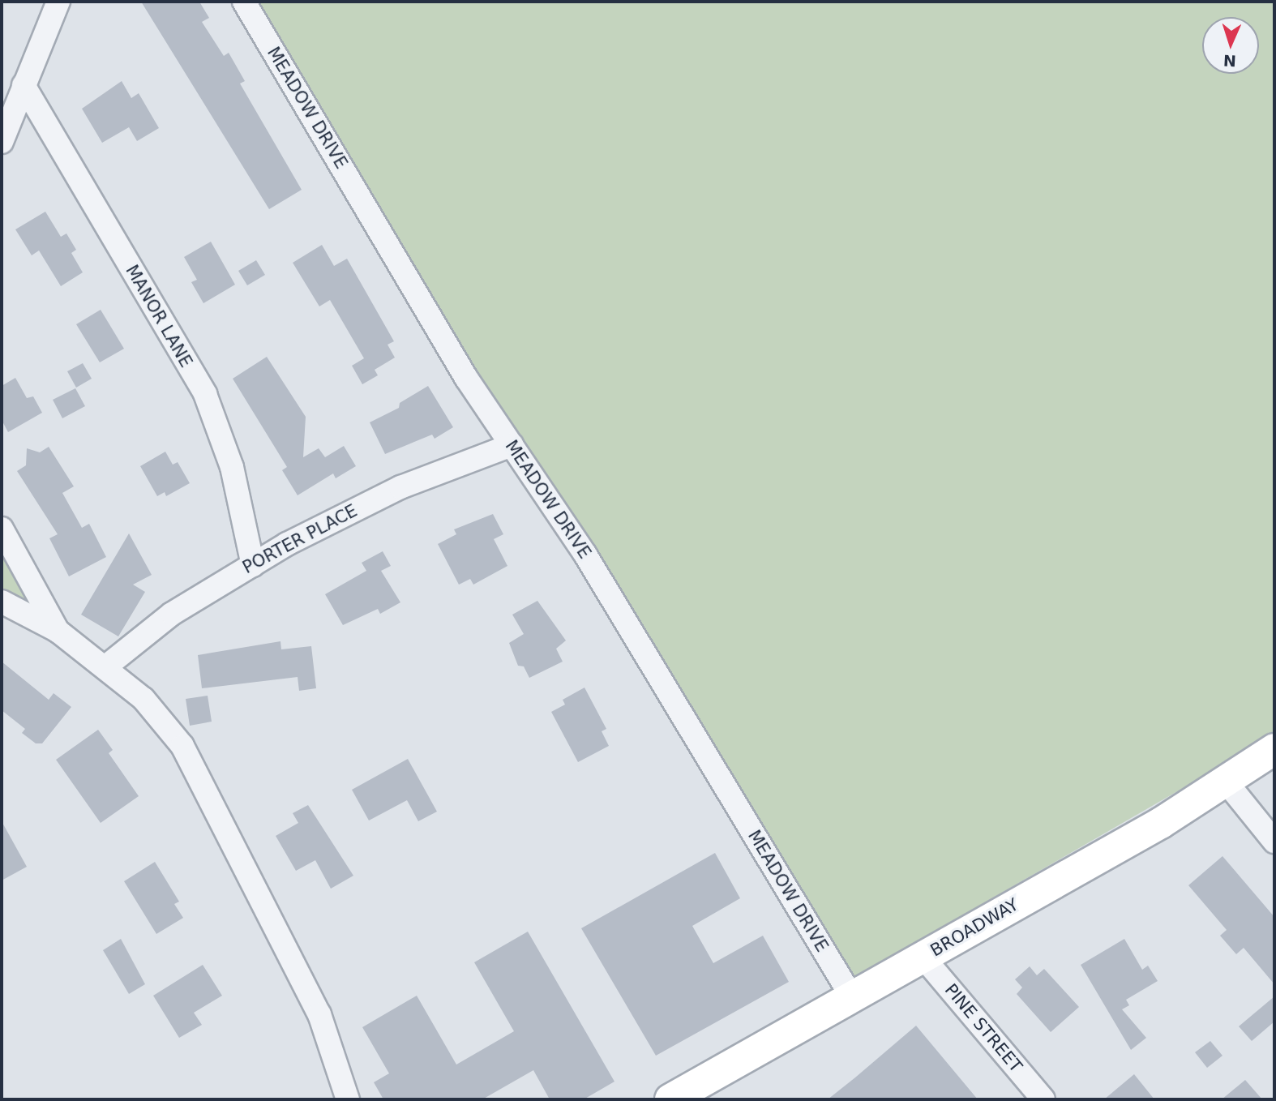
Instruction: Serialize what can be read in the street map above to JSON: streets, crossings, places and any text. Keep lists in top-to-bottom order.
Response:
{
  "streets": {
    "main road": ["BROADWAY"],
    "street": [
      "MEADOW DRIVE",
      "MANOR LANE",
      "PORTER PLACE",
      "PINE STREET"
    ]
  },
  "crossings": [
    ["MEADOW DRIVE", "PORTER PLACE"],
    ["MEADOW DRIVE", "BROADWAY"],
    ["MANOR LANE", "PORTER PLACE"],
    ["BROADWAY", "PINE STREET"]
  ],
  "north": "bottom"
}
